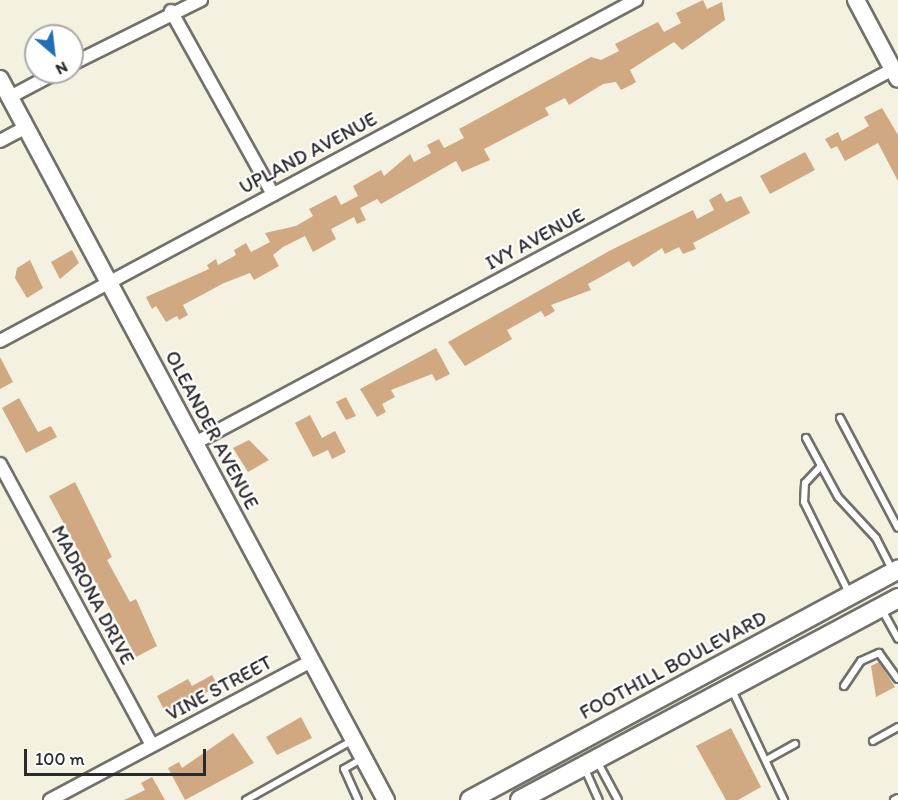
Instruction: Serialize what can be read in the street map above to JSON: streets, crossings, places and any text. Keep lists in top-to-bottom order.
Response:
{
  "streets": {
    "main road": ["FOOTHILL BOULEVARD"],
    "street": [
      "UPLAND AVENUE",
      "IVY AVENUE",
      "OLEANDER AVENUE",
      "MADRONA DRIVE",
      "VINE STREET"
    ]
  },
  "crossings": [
    ["UPLAND AVENUE", "OLEANDER AVENUE"],
    ["IVY AVENUE", "OLEANDER AVENUE"],
    ["OLEANDER AVENUE", "VINE STREET"],
    ["MADRONA DRIVE", "VINE STREET"]
  ],
  "scale_bar": "100 m",
  "north": "bottom right"
}
